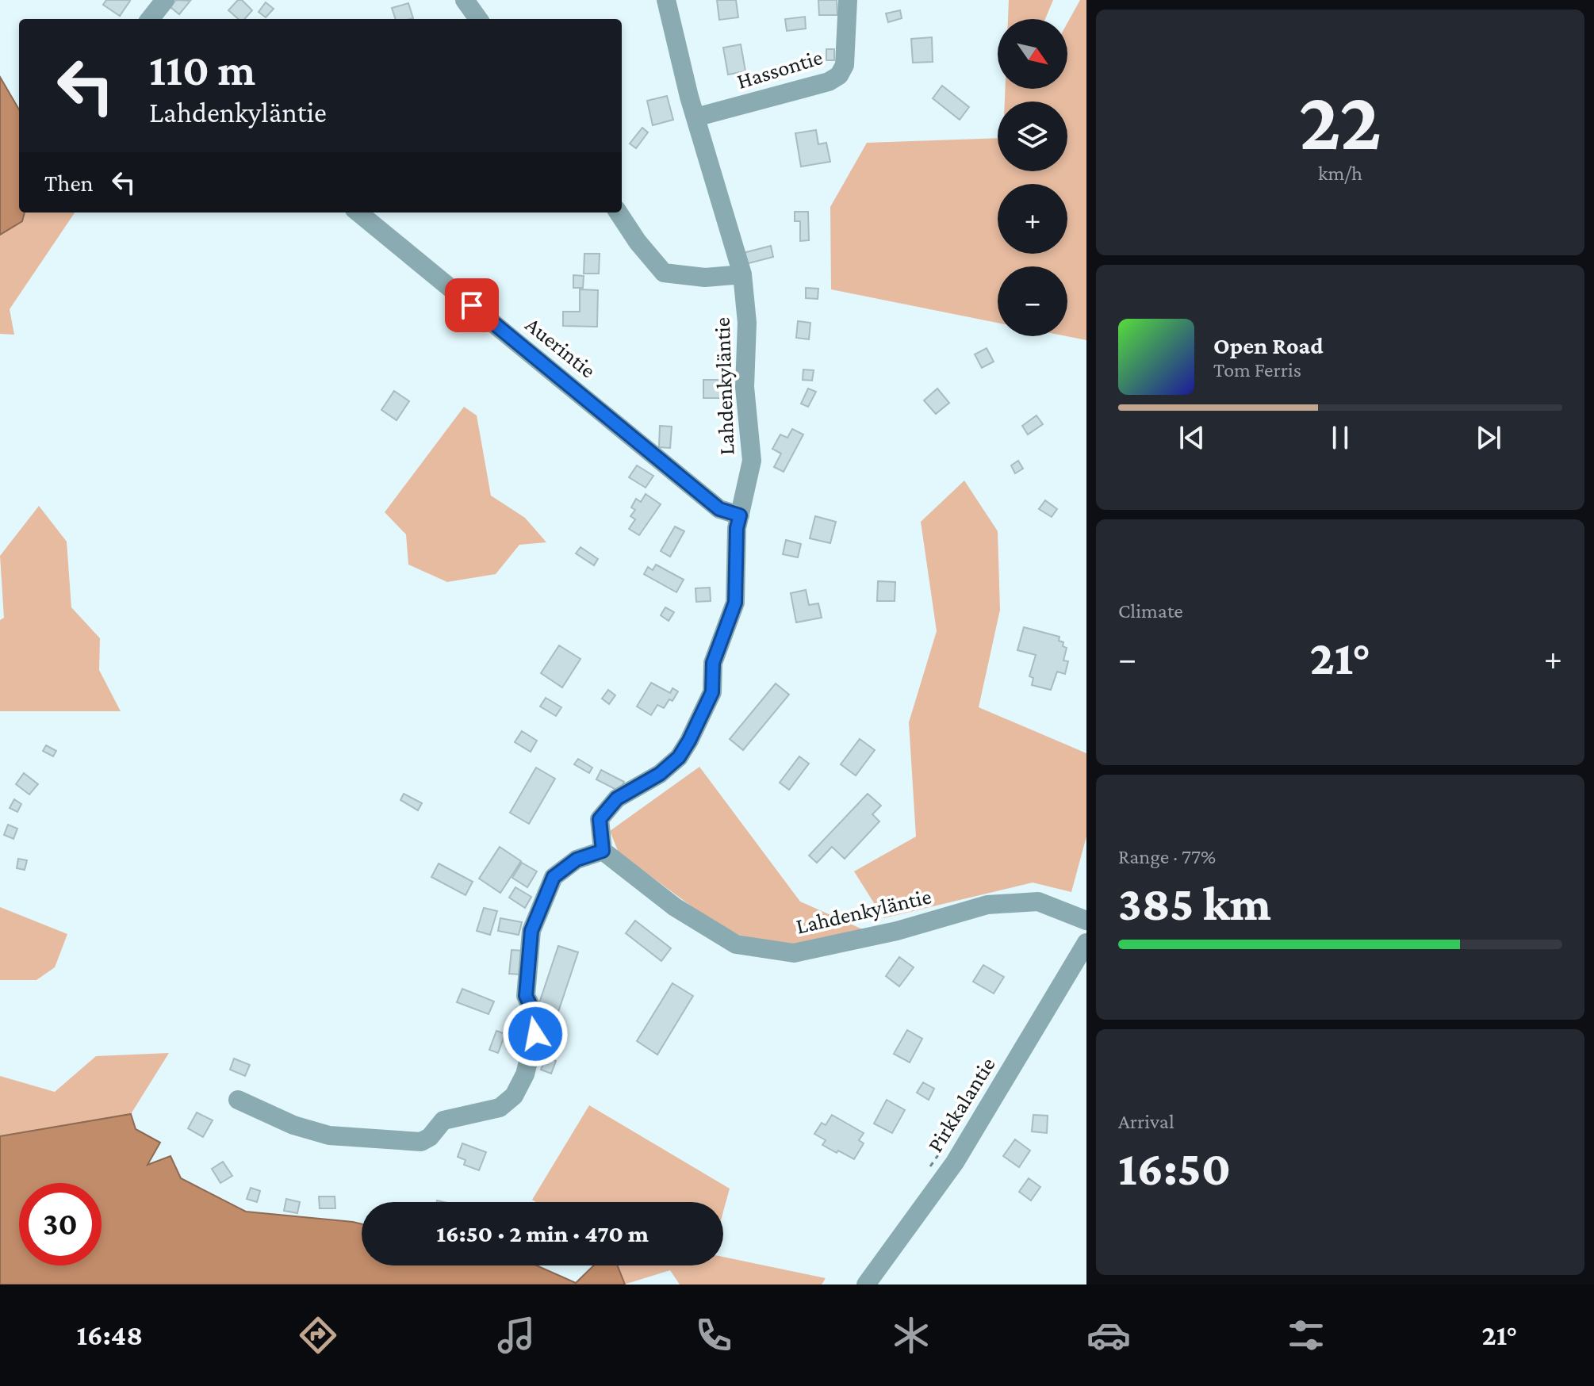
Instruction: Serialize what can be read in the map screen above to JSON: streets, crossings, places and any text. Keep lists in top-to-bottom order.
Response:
{
  "streets": {
    "street": [
      "Hassontie",
      "Auerintie",
      "Lahdenkyläntie",
      "Pirkkalantie"
    ]
  },
  "crossings": [
    ["Hassontie", "Lahdenkyläntie"],
    ["Auerintie", "Lahdenkyläntie"]
  ],
  "north": "bottom right",
  "page": {
    "tile": [
      ["22", "km/h"],
      "Climate",
      ["Range · 77%", "385 km"],
      ["Arrival", "16:50"]
    ],
    "map_buttons": ["+", "−"],
    "turn": ["110 m", "Lahdenkyläntie"],
    "then": "Then",
    "song": ["Open Road", "Tom Ferris"],
    "heat": ["−", "21°", "+"],
    "limit": "30",
    "trip": "16:50 · 2 min · 470 m",
    "tabs": ["16:48", "21°"]
  }
}
